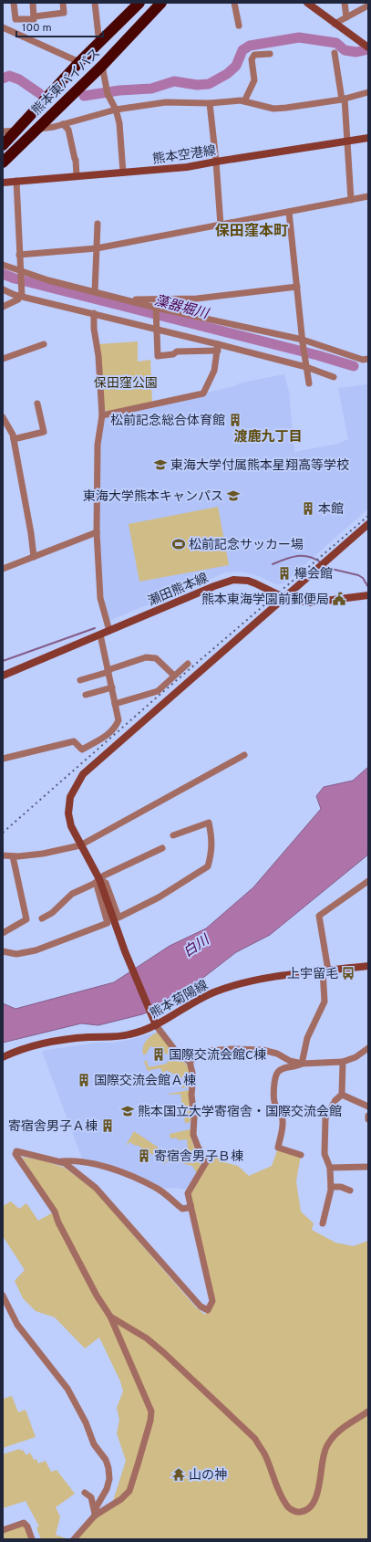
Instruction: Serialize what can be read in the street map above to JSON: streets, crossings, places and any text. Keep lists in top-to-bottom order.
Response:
{
  "streets": {
    "highway": ["熊本東バイパス"],
    "main road": ["熊本空港線", "瀬田熊本線", "熊本菊陽線"]
  },
  "districts": ["保田窪本町", "渡鹿九丁目"],
  "water": ["藻器堀川", "白川"],
  "parks": ["保田窪公園"],
  "places": {
    "building": [
      "松前記念総合体育館",
      "本館",
      "欅会館",
      "国際交流会館C棟",
      "国際交流会館Ａ棟",
      "寄宿舎男子Ａ棟",
      "寄宿舎男子Ｂ棟"
    ],
    "school or university": ["東海大学付属熊本星翔高等学校", "東海大学熊本キャンパス", "熊本国立大学寄宿舎・国際交流会館"],
    "sports": ["松前記念サッカー場"],
    "public building": ["熊本東海学園前郵便局"],
    "bus stop": ["上宇留毛"],
    "temple": ["山の神"]
  },
  "scale_bar": "100 m"
}
